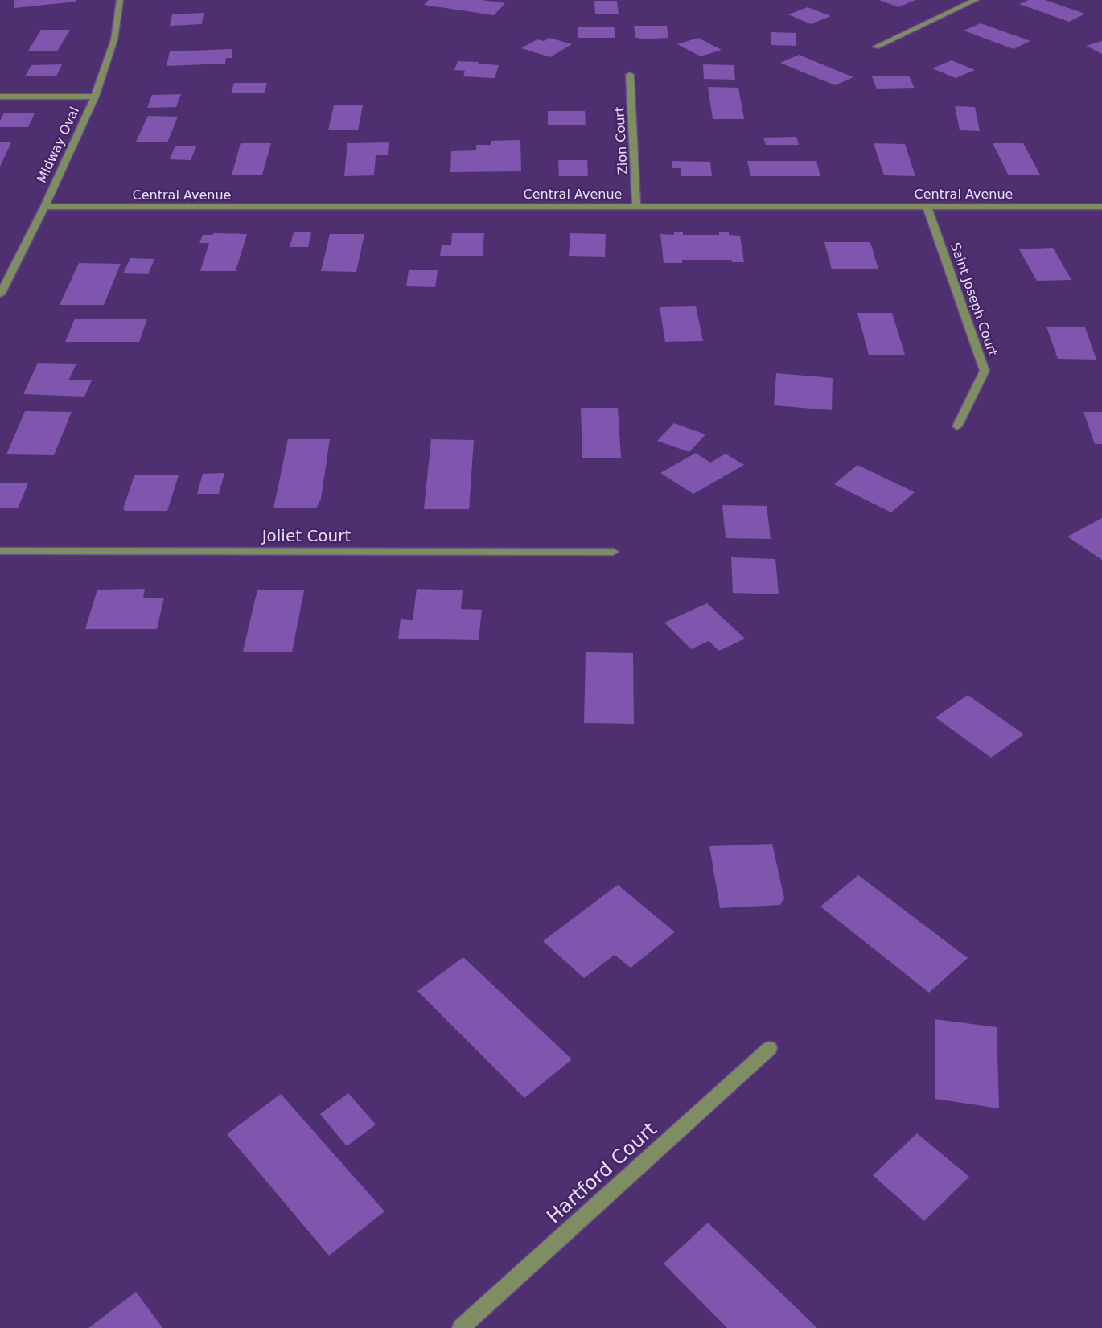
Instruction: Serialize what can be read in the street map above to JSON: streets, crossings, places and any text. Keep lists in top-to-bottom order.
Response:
{
  "streets": {
    "street": [
      "Zion Court",
      "Midway Oval",
      "Central Avenue",
      "Saint Joseph Court",
      "Joliet Court",
      "Hartford Court"
    ]
  },
  "crossings": [
    ["Zion Court", "Central Avenue"],
    ["Midway Oval", "Central Avenue"],
    ["Central Avenue", "Saint Joseph Court"]
  ]
}
